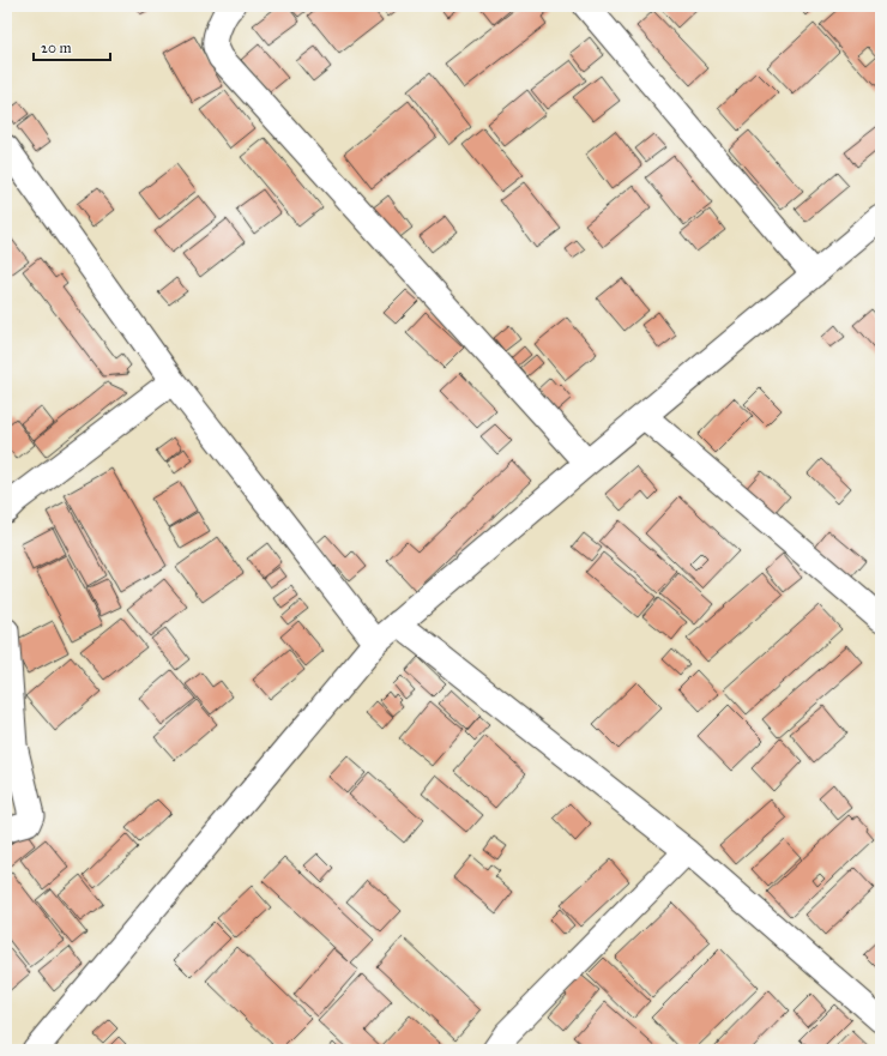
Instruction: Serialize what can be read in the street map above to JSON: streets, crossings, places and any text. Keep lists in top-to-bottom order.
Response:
{
  "scale_bar": "20 m"
}
